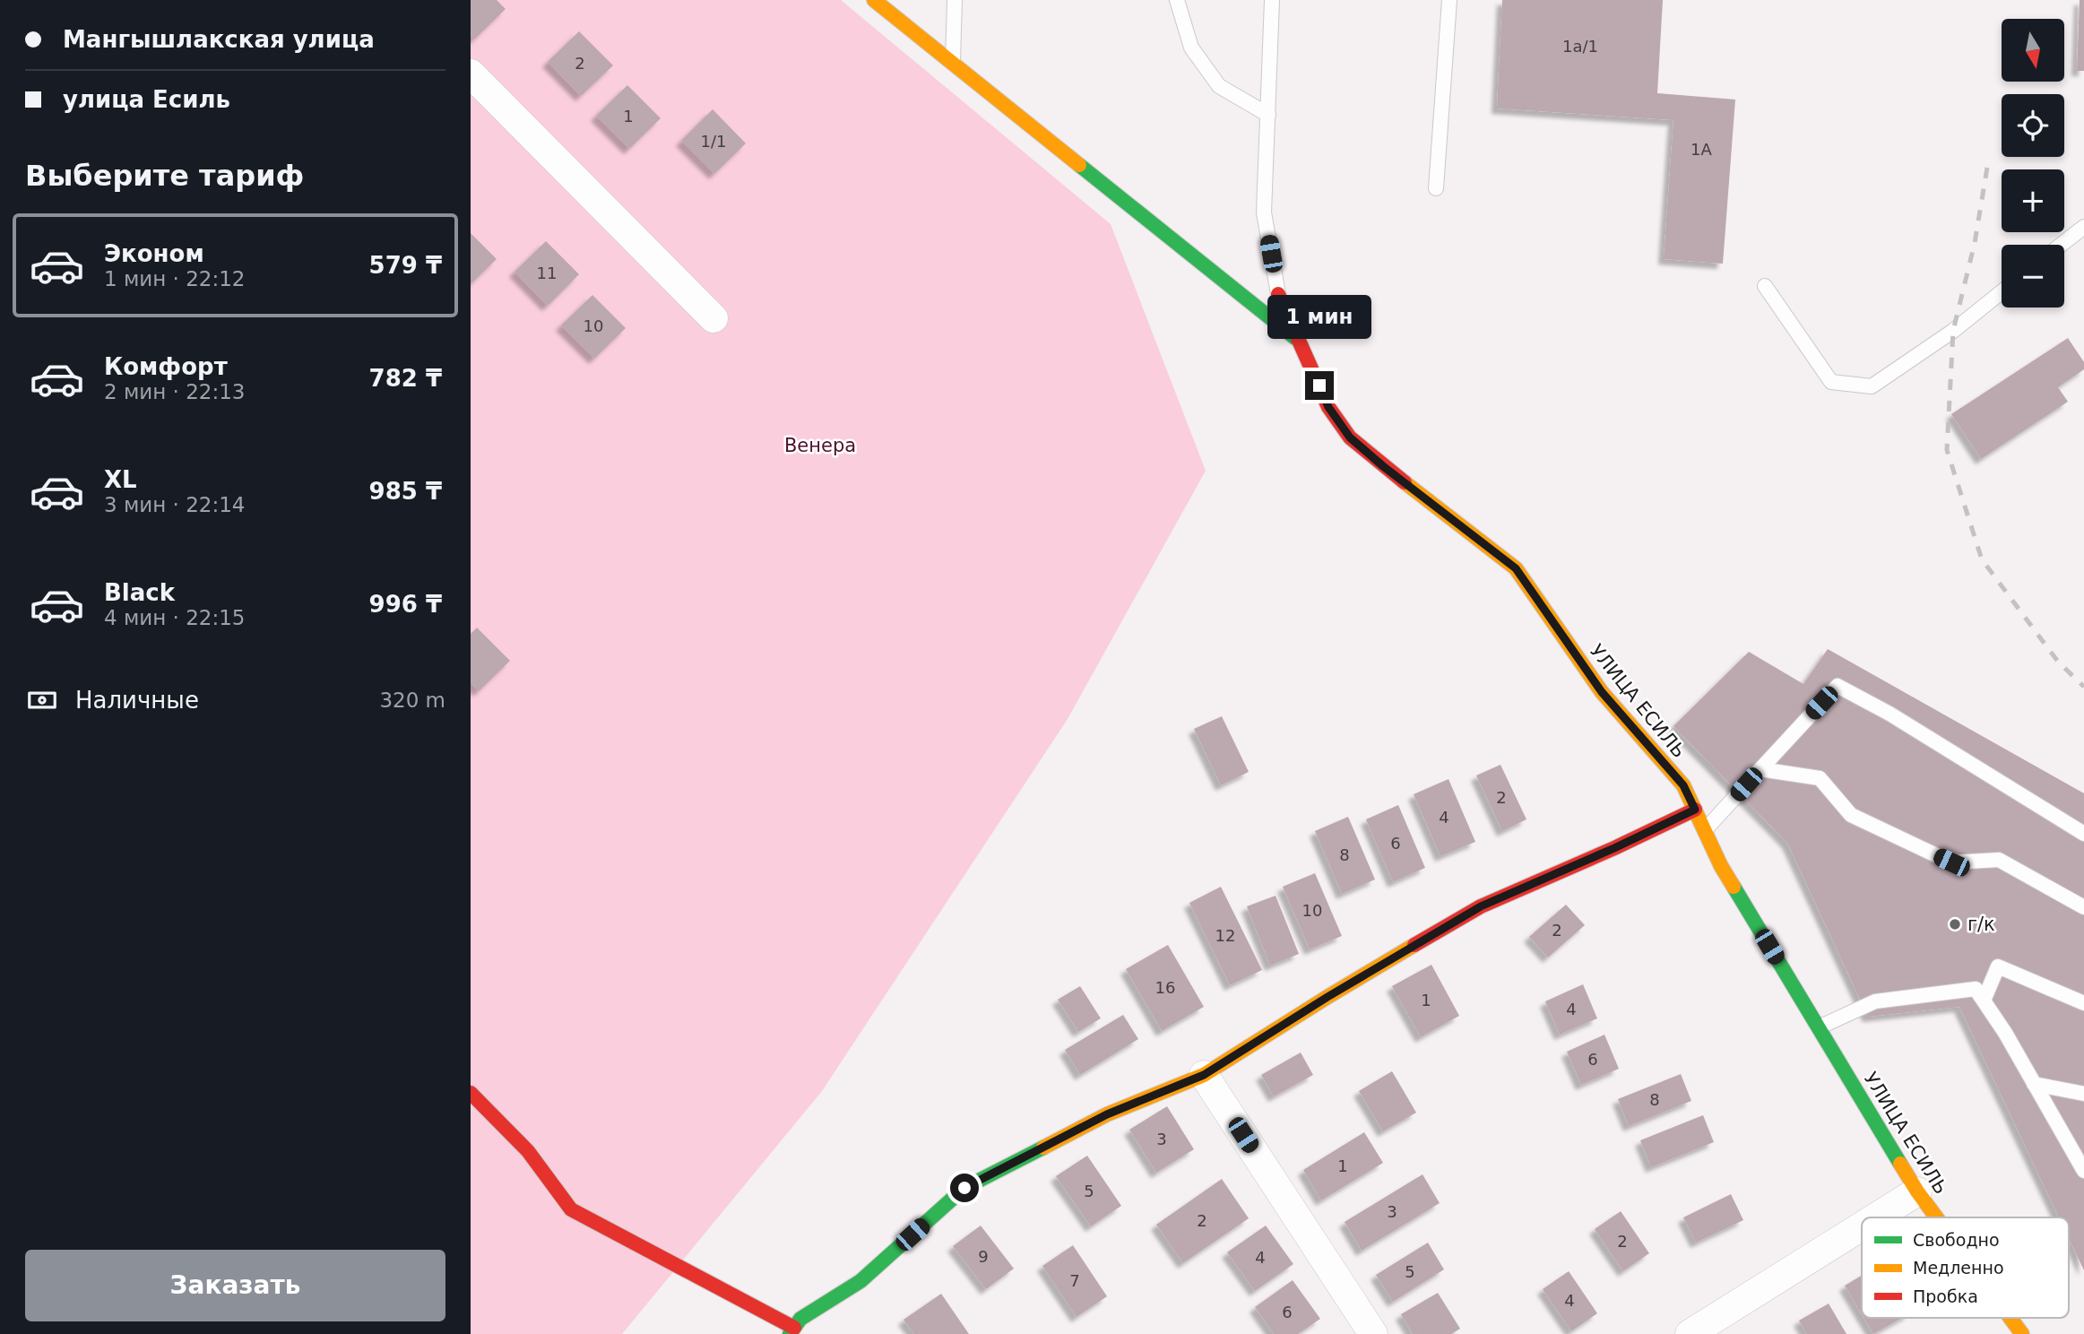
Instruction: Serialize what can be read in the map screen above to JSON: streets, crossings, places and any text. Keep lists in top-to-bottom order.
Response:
{
  "streets": {
    "street": ["УЛИЦА ЕСИЛЬ"]
  },
  "parks": ["Венера"],
  "places": ["г/к"],
  "house_numbers": [
    "1а/1",
    "2",
    "1",
    "1/1",
    "1А",
    "11",
    "10",
    "2",
    "4",
    "6",
    "8",
    "10",
    "2",
    "12",
    "16",
    "1",
    "4",
    "6",
    "8",
    "3",
    "1",
    "5",
    "3",
    "2",
    "2",
    "9",
    "4",
    "5",
    "7",
    "4",
    "6"
  ],
  "legend": ["Свободно", "Медленно", "Пробка"],
  "north": "bottom",
  "page": {
    "banner": ["Мангышлакская улица", "улица Есиль"],
    "map_buttons": ["+", "−"],
    "heading": "Выберите тариф",
    "list": [
      {
        "name": "Эконом",
        "note": "1 мин · 22:12",
        "value": "579 ₸"
      },
      {
        "name": "Комфорт",
        "note": "2 мин · 22:13",
        "value": "782 ₸"
      },
      {
        "name": "XL",
        "note": "3 мин · 22:14",
        "value": "985 ₸"
      },
      {
        "name": "Black",
        "note": "4 мин · 22:15",
        "value": "996 ₸"
      }
    ],
    "bubble": "1 мин",
    "pay": ["Наличные", "320 m"],
    "buttons": "Заказать"
  }
}
